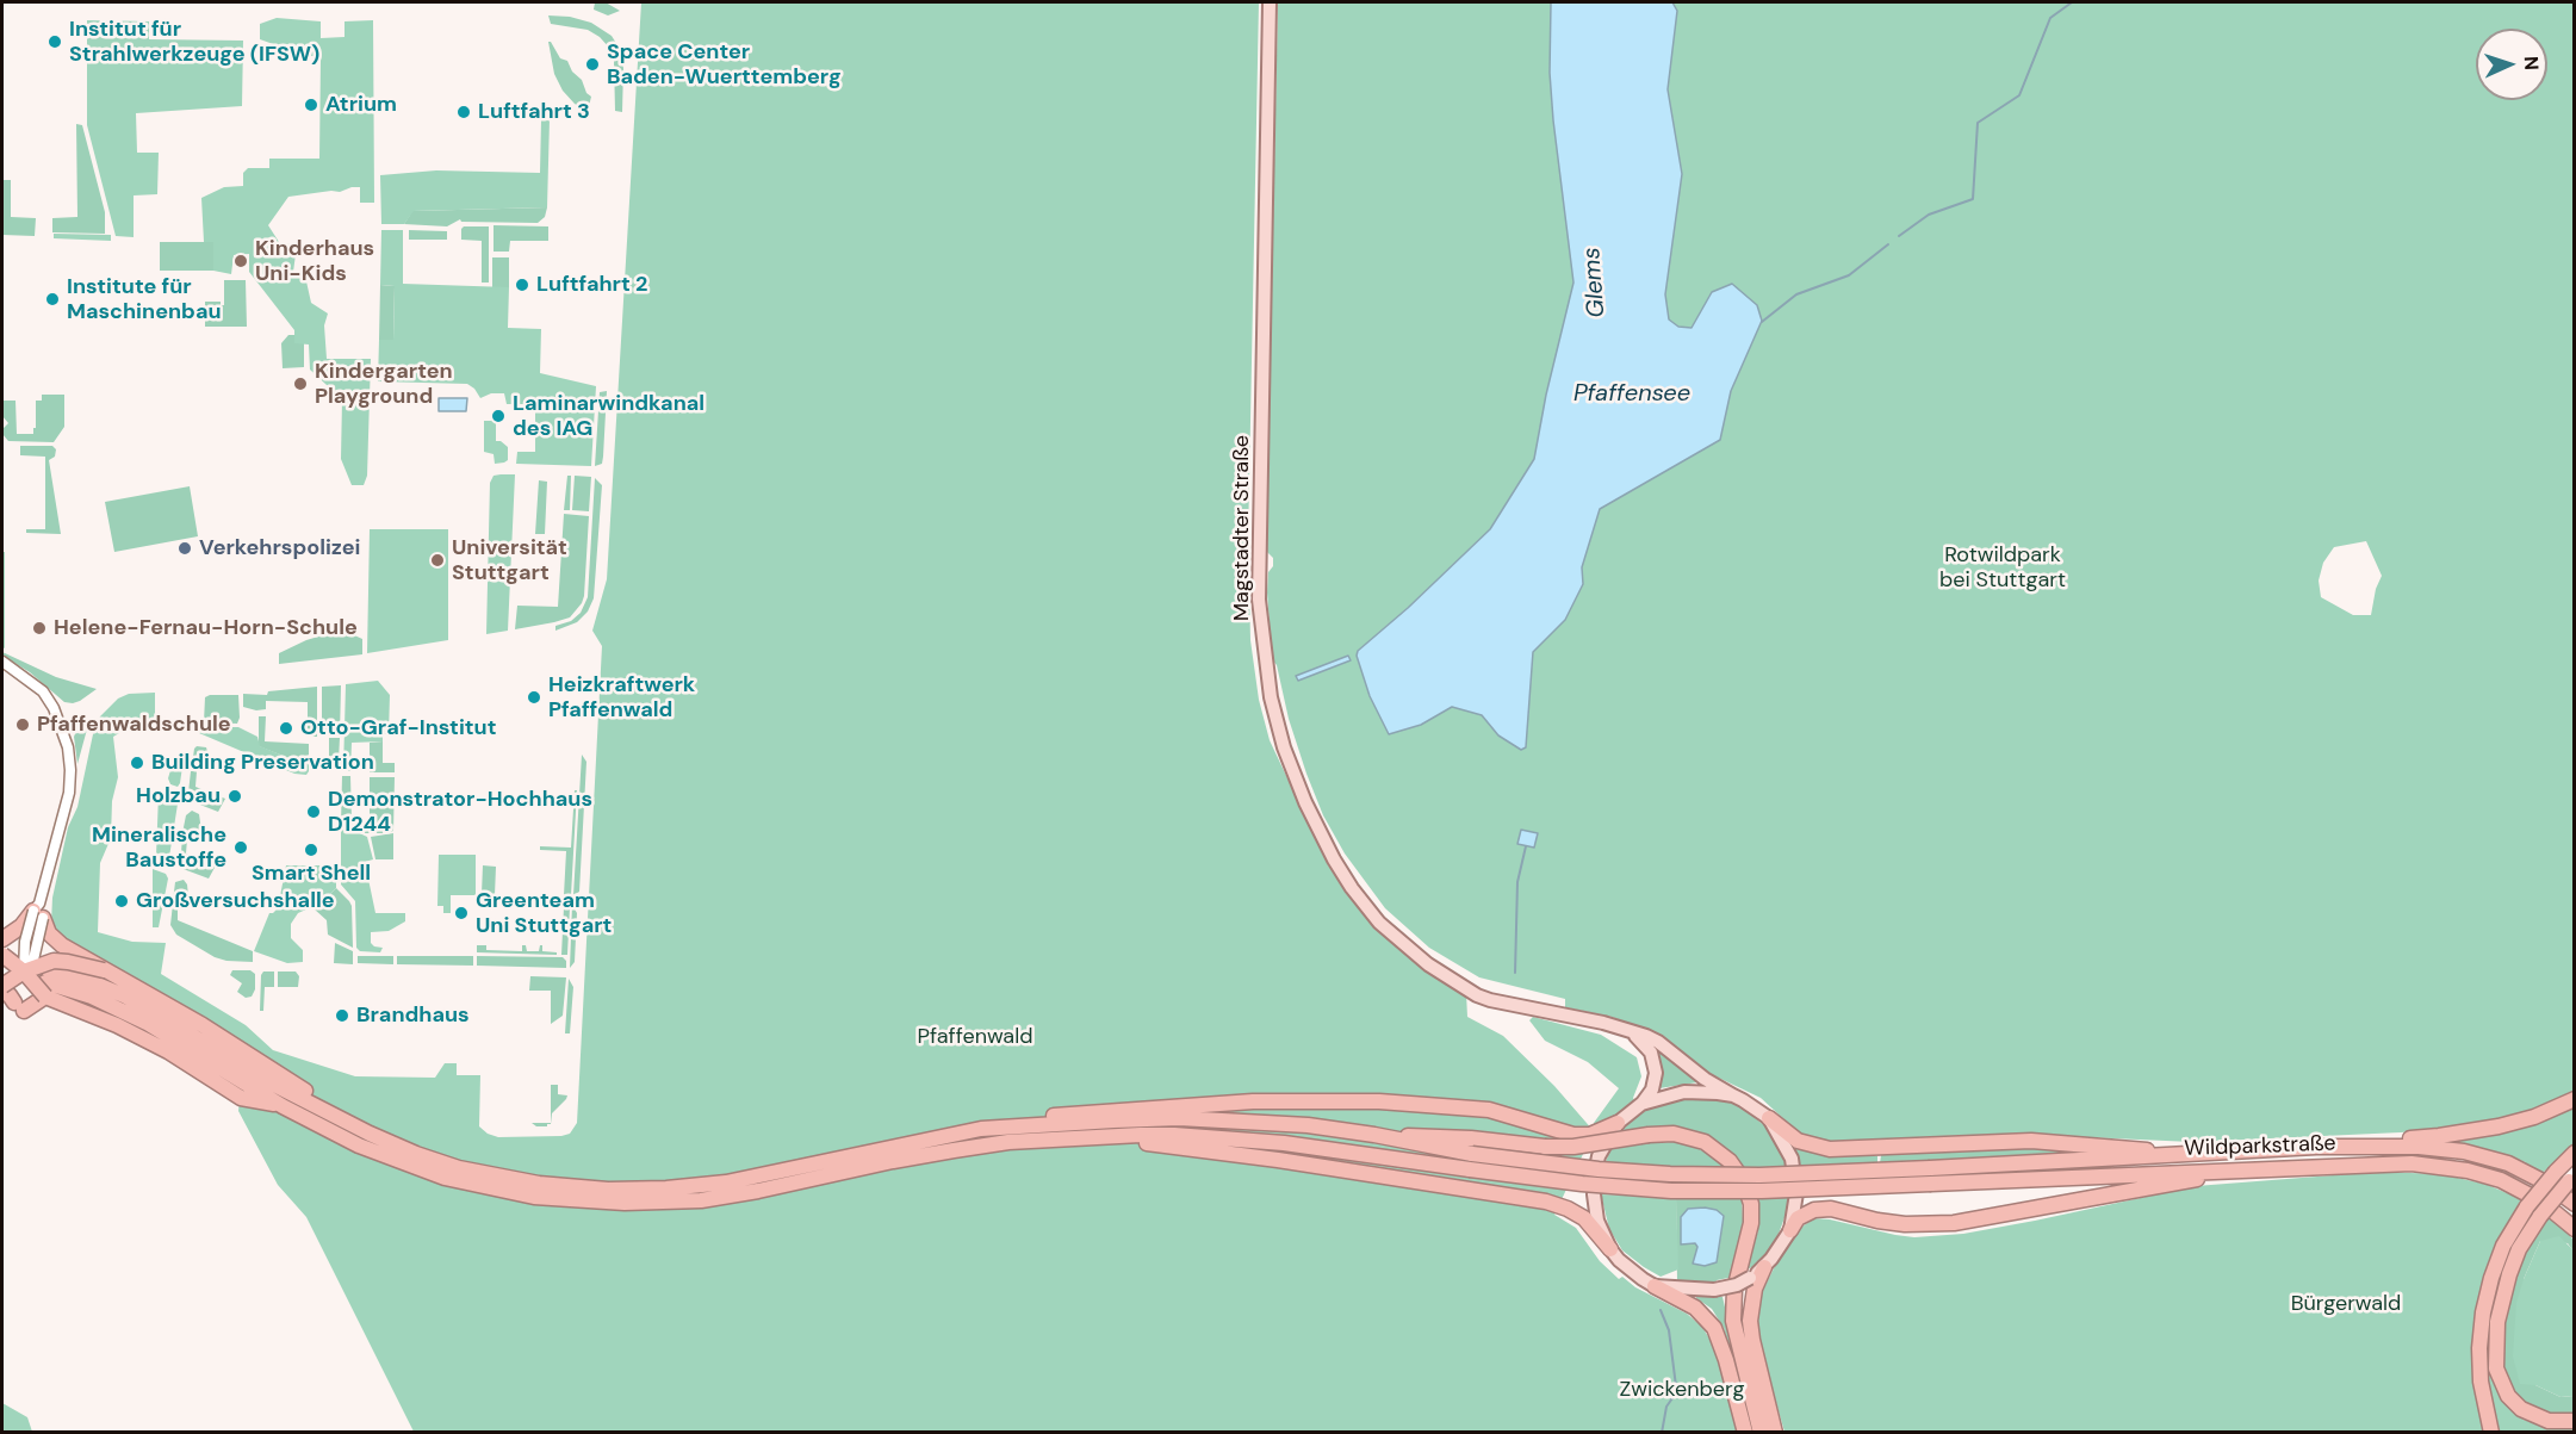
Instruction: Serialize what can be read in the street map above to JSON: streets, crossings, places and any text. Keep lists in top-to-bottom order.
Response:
{
  "streets": {
    "highway": ["Wildparkstraße"],
    "main road": ["Magstadter Straße"]
  },
  "water": ["Glems", "Pfaffensee"],
  "parks": [
    "Rotwildpark bei Stuttgart",
    "Pfaffenwald",
    "Bürgerwald",
    "Zwickenberg"
  ],
  "places": [
    "Institut für Strahlwerkzeuge (IFSW)",
    "Space Center Baden-Wuerttemberg",
    "Atrium",
    "Luftfahrt 3",
    "Kinderhaus Uni-Kids",
    "Luftfahrt 2",
    "Institute für Maschinenbau",
    "Kindergarten Playground",
    "Laminarwindkanal des IAG",
    "Verkehrspolizei",
    "Universität Stuttgart",
    "Helene-Fernau-Horn-Schule",
    "Heizkraftwerk Pfaffenwald",
    "Pfaffenwaldschule",
    "Otto-Graf-Institut",
    "Building Preservation",
    "Holzbau",
    "Demonstrator-Hochhaus D1244",
    "Mineralische Baustoffe",
    "Smart Shell",
    "Großversuchshalle",
    "Greenteam Uni Stuttgart",
    "Brandhaus"
  ],
  "north": "right"
}
